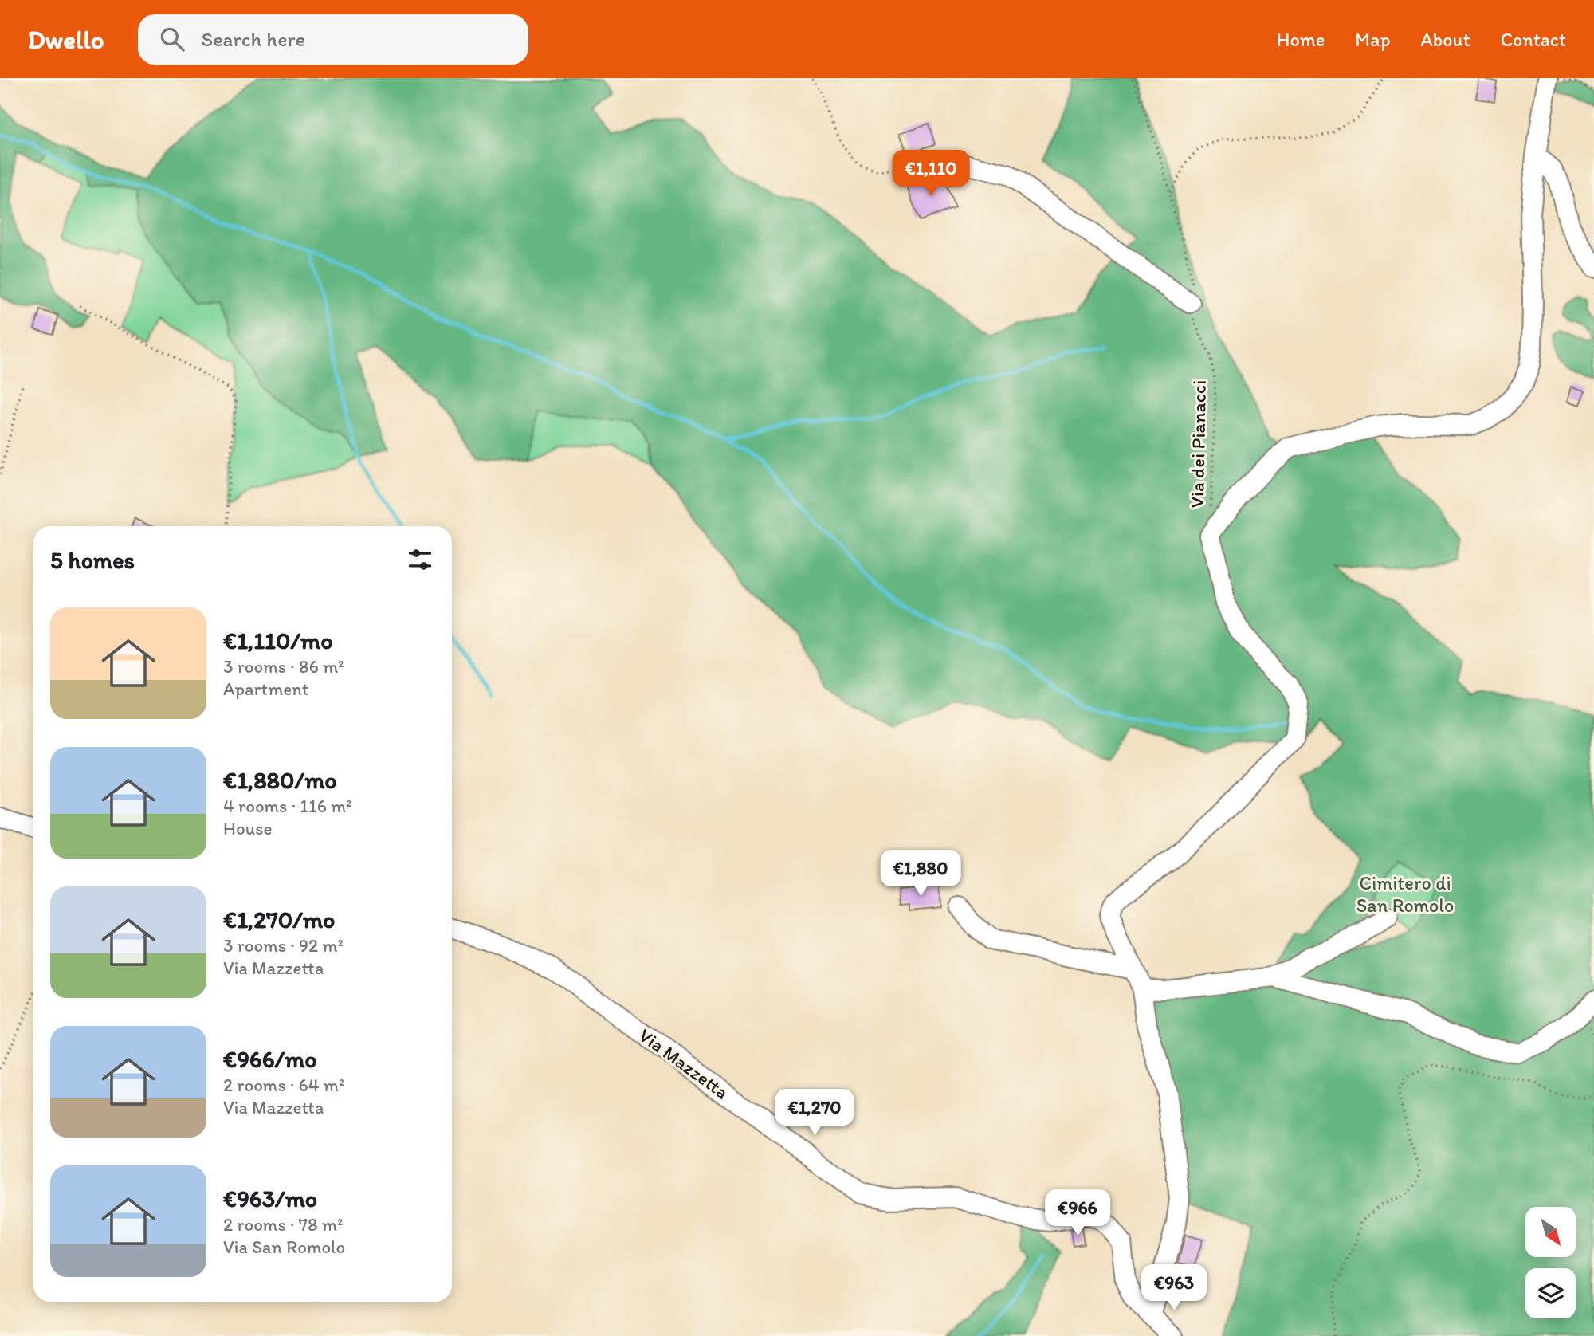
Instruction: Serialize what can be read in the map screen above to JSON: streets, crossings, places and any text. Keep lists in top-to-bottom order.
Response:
{
  "streets": {
    "street": ["Via Mazzetta"],
    "path": ["Via dei Pianacci"]
  },
  "parks": ["Cimitero di San Romolo"],
  "north": "bottom right",
  "page": {
    "header": "Dwello",
    "search": "Search here",
    "nav": [
      "Home",
      "Map",
      "About",
      "Contact"
    ],
    "price": [
      "€1,110",
      "€1,880",
      "€1,270",
      "€966",
      "€963"
    ],
    "heading": "5 homes",
    "list": [
      {
        "name": "€1,110/mo",
        "note": "3 rooms · 86 m² · Apartment"
      },
      {
        "name": "€1,880/mo",
        "note": "4 rooms · 116 m² · House"
      },
      {
        "name": "€1,270/mo",
        "note": "3 rooms · 92 m² · Via Mazzetta"
      },
      {
        "name": "€966/mo",
        "note": "2 rooms · 64 m² · Via Mazzetta"
      },
      {
        "name": "€963/mo",
        "note": "2 rooms · 78 m² · Via San Romolo"
      }
    ]
  }
}
